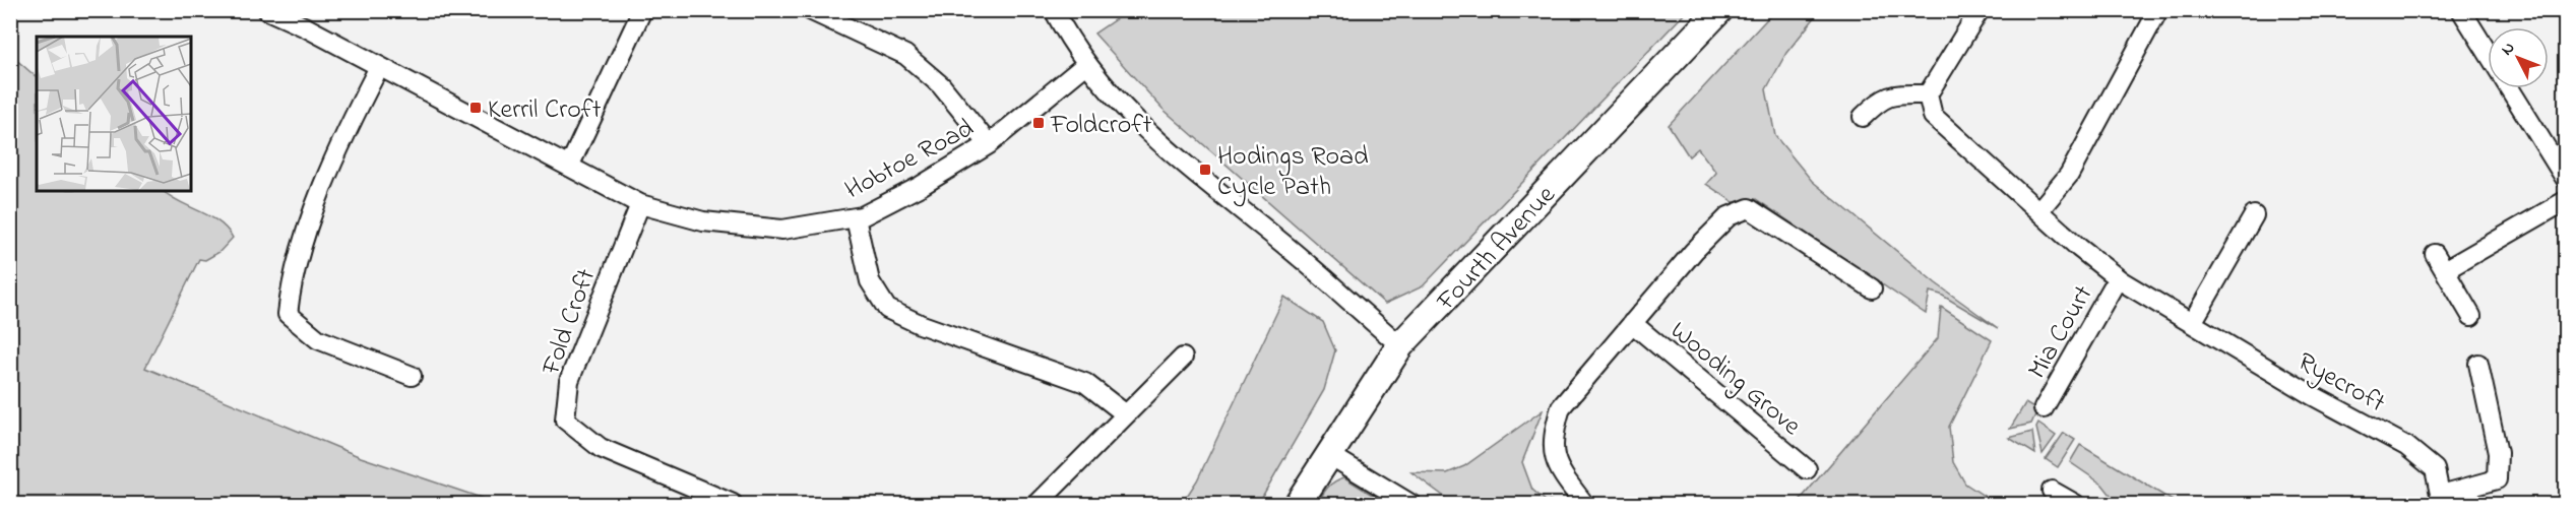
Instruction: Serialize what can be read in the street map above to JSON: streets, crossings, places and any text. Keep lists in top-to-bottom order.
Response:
{
  "streets": {
    "street": [
      "Hobtoe Road",
      "Fourth Avenue",
      "Fold Croft",
      "Mia Court",
      "Wooding Grove",
      "Ryecroft"
    ]
  },
  "crossings": [
    ["Hobtoe Road", "Fold Croft"],
    ["Mia Court", "Ryecroft"]
  ],
  "places": {
    "transit": ["Kerril Croft", "Foldcroft", "Hodings Road Cycle Path"]
  },
  "north": "top left"
}
